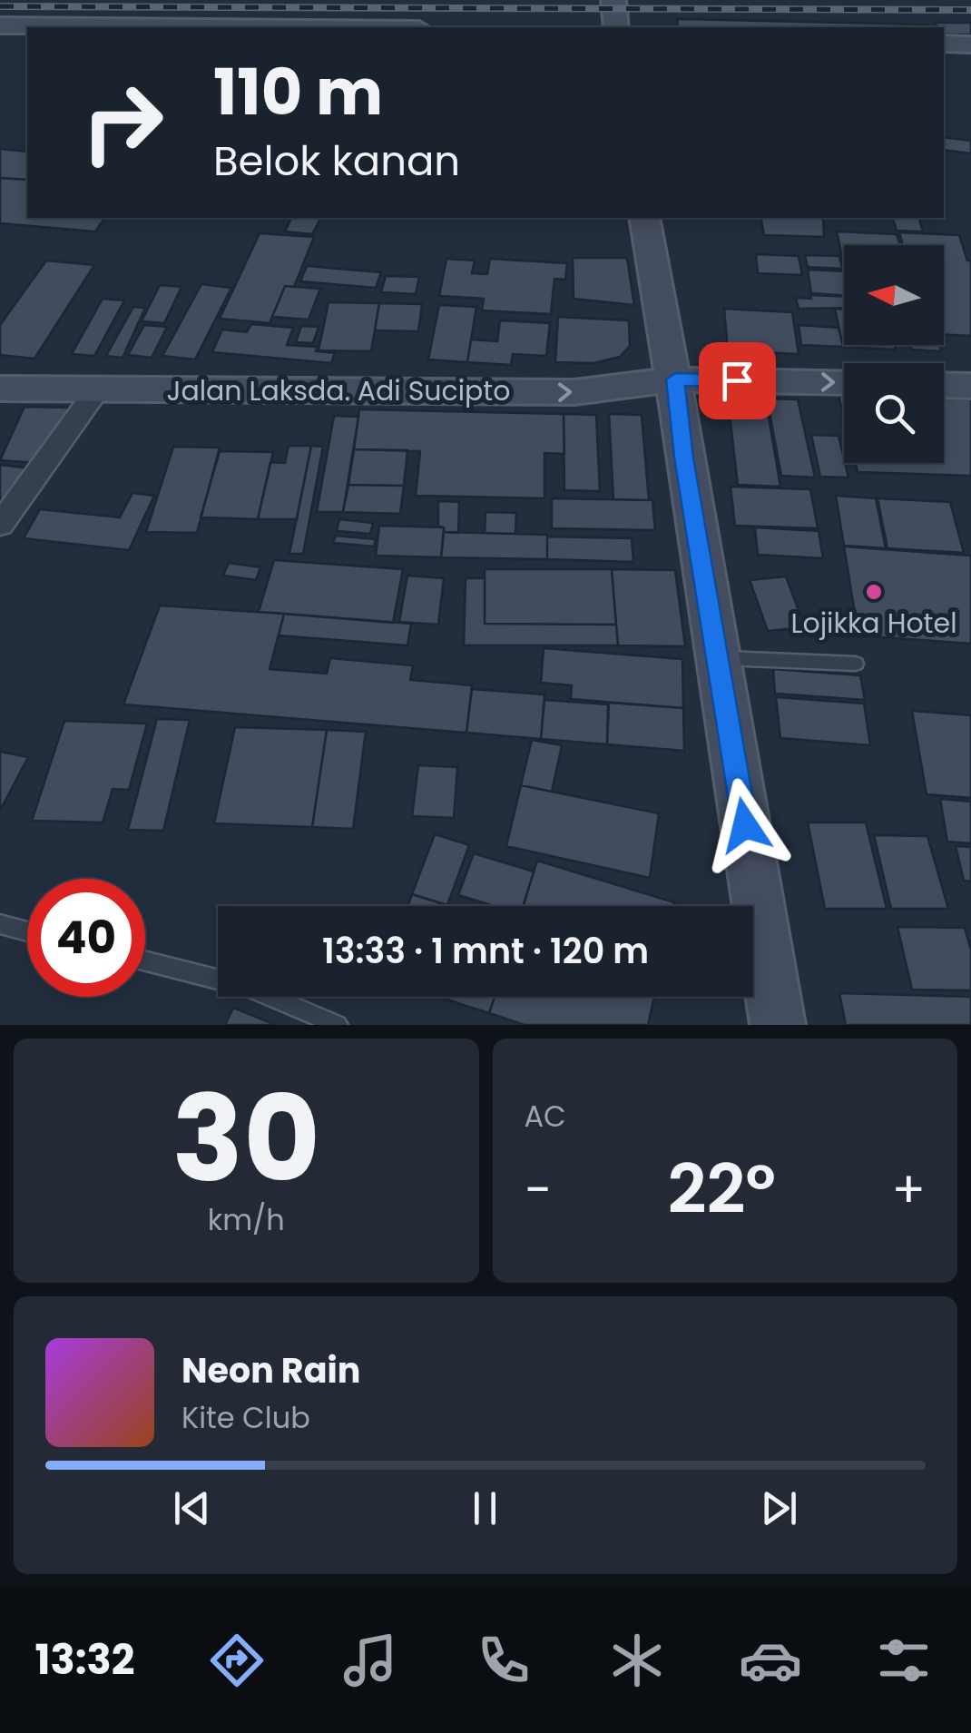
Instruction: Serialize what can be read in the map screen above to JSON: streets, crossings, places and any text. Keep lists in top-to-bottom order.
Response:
{
  "streets": {
    "street": ["Jalan Laksda. Adi Sucipto"]
  },
  "one_way": ["Jalan Laksda. Adi Sucipto"],
  "places": ["Lojikka Hotel"],
  "north": "left",
  "page": {
    "turn": ["110 m", "Belok kanan"],
    "limit": "40",
    "trip": "13:33 · 1 mnt · 120 m",
    "tile": [
      ["30", "km/h"],
      "AC"
    ],
    "heat": ["−", "22°", "+"],
    "song": ["Neon Rain", "Kite Club"],
    "tabs": "13:32"
  }
}
